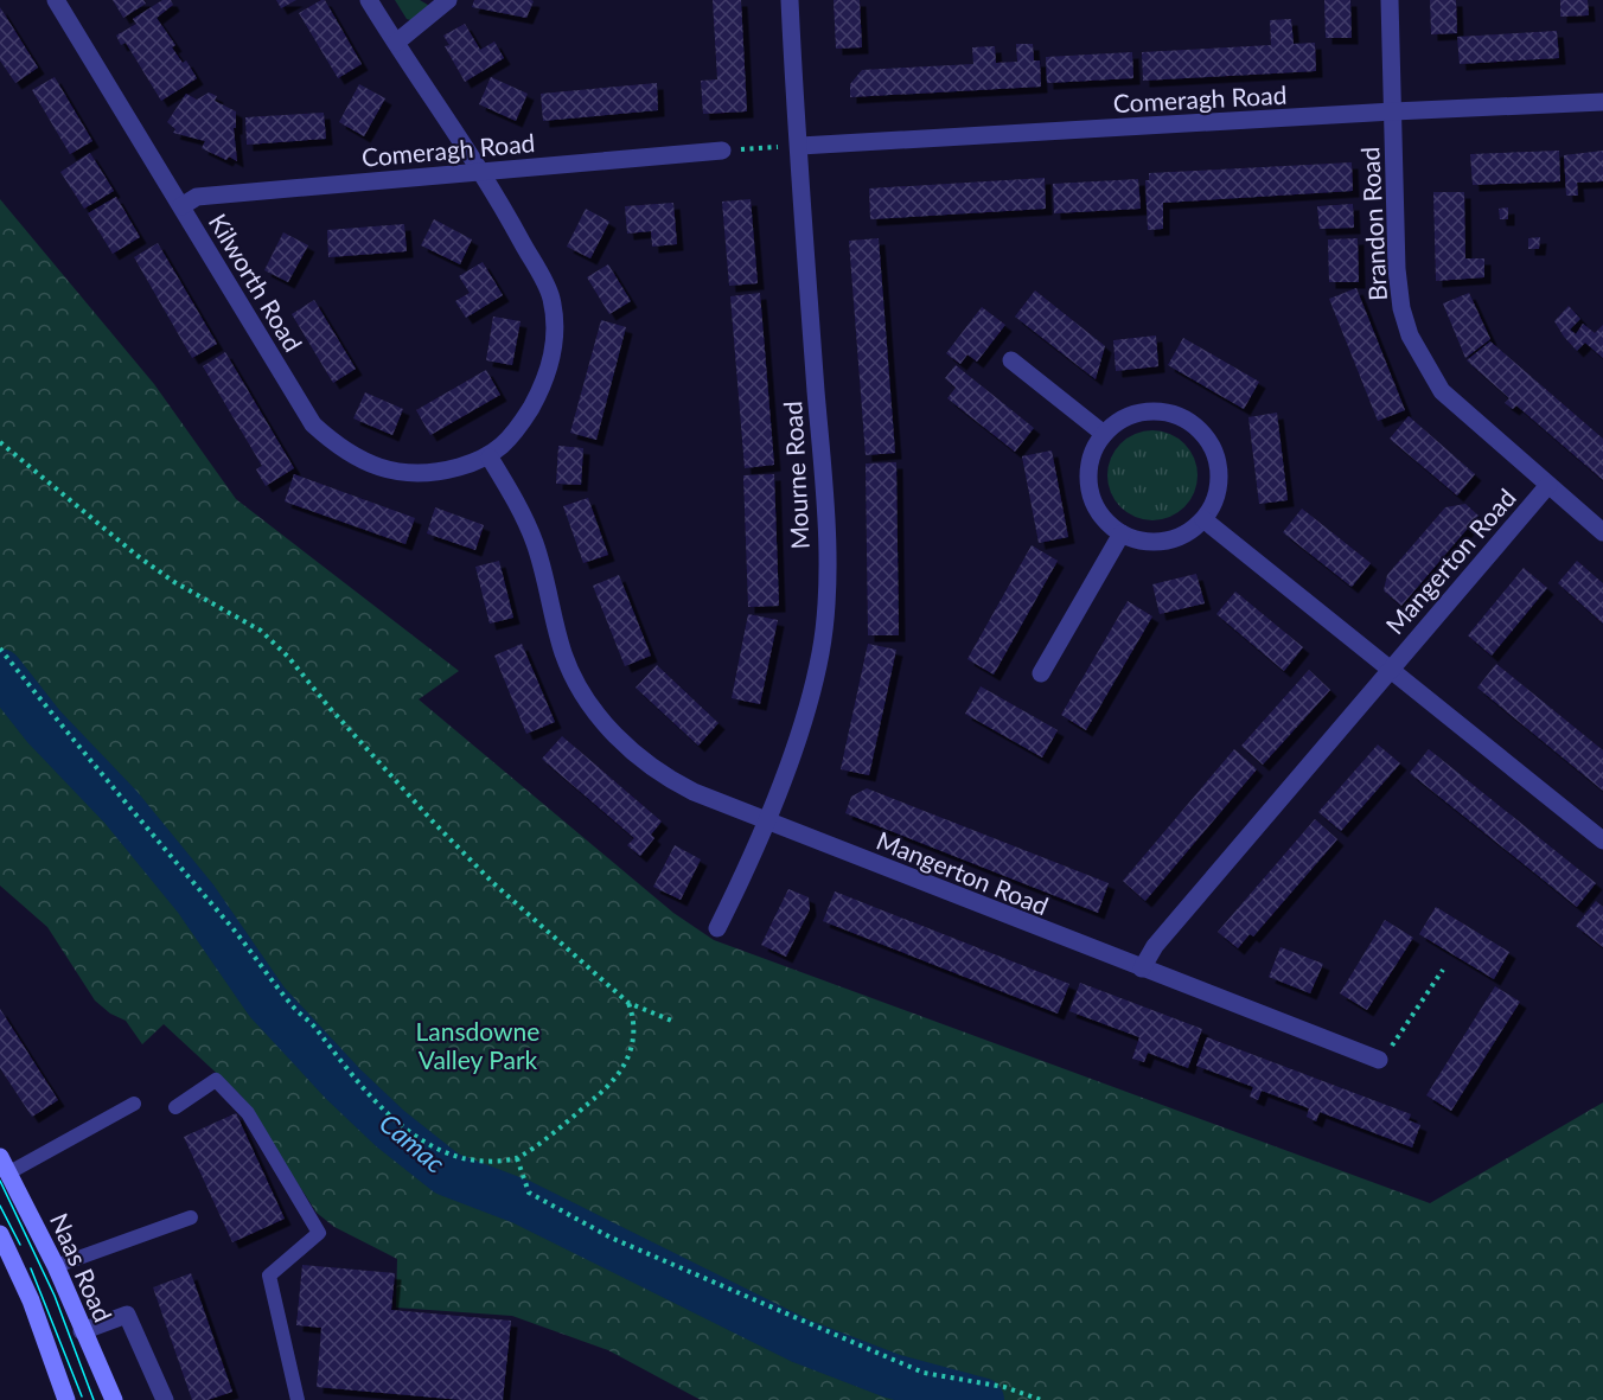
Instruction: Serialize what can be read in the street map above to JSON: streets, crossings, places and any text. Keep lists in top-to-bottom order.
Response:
{
  "streets": {
    "main road": ["Naas Road"],
    "street": [
      "Comeragh Road",
      "Brandon Road",
      "Kilworth Road",
      "Mourne Road",
      "Mangerton Road"
    ]
  },
  "crossings": [
    ["Comeragh Road", "Brandon Road"],
    ["Comeragh Road", "Kilworth Road"],
    ["Comeragh Road", "Mourne Road"],
    ["Brandon Road", "Mangerton Road"],
    ["Mourne Road", "Mangerton Road"]
  ],
  "water": ["Camac"],
  "parks": ["Lansdowne Valley Park"]
}
